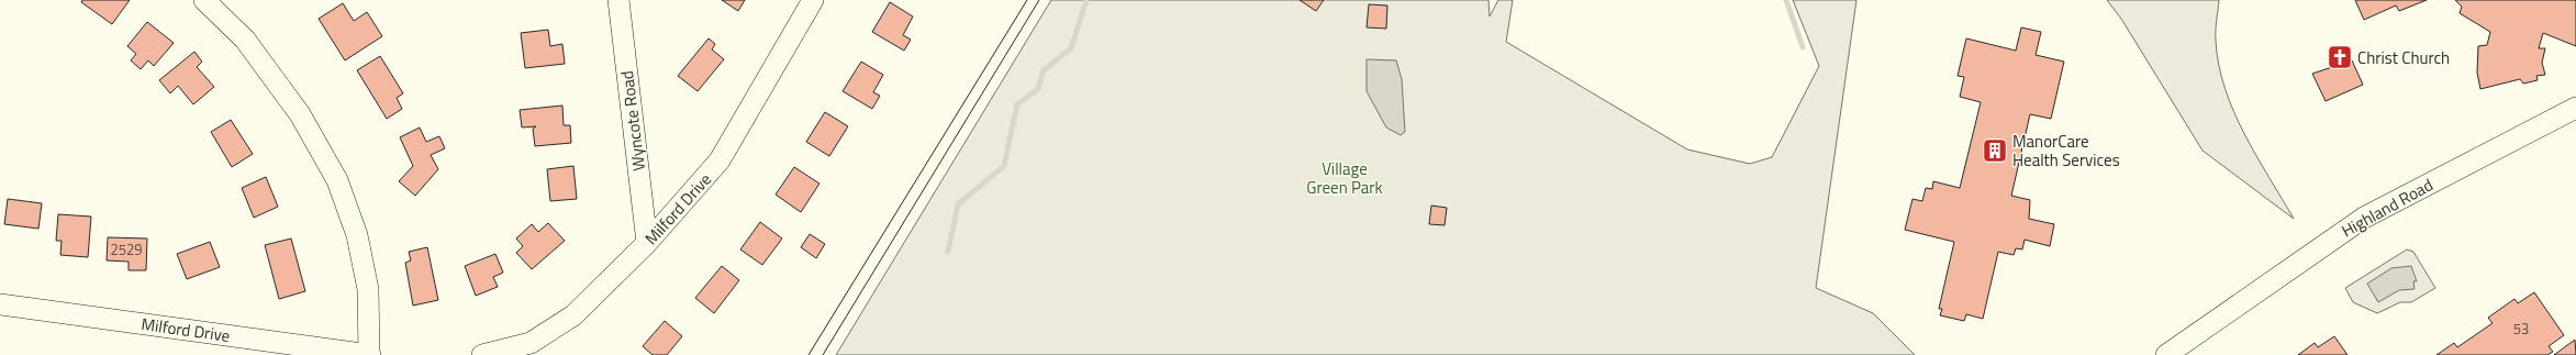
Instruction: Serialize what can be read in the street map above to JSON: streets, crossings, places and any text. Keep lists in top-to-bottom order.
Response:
{
  "streets": {
    "street": ["Wyncote Road", "Highland Road", "Milford Drive"]
  },
  "crossings": [
    ["Wyncote Road", "Milford Drive"]
  ],
  "parks": ["Village Green Park"],
  "places": {
    "church": ["Christ Church"],
    "building": ["ManorCare Health Services"]
  },
  "house_numbers": ["2529", "53"]
}
